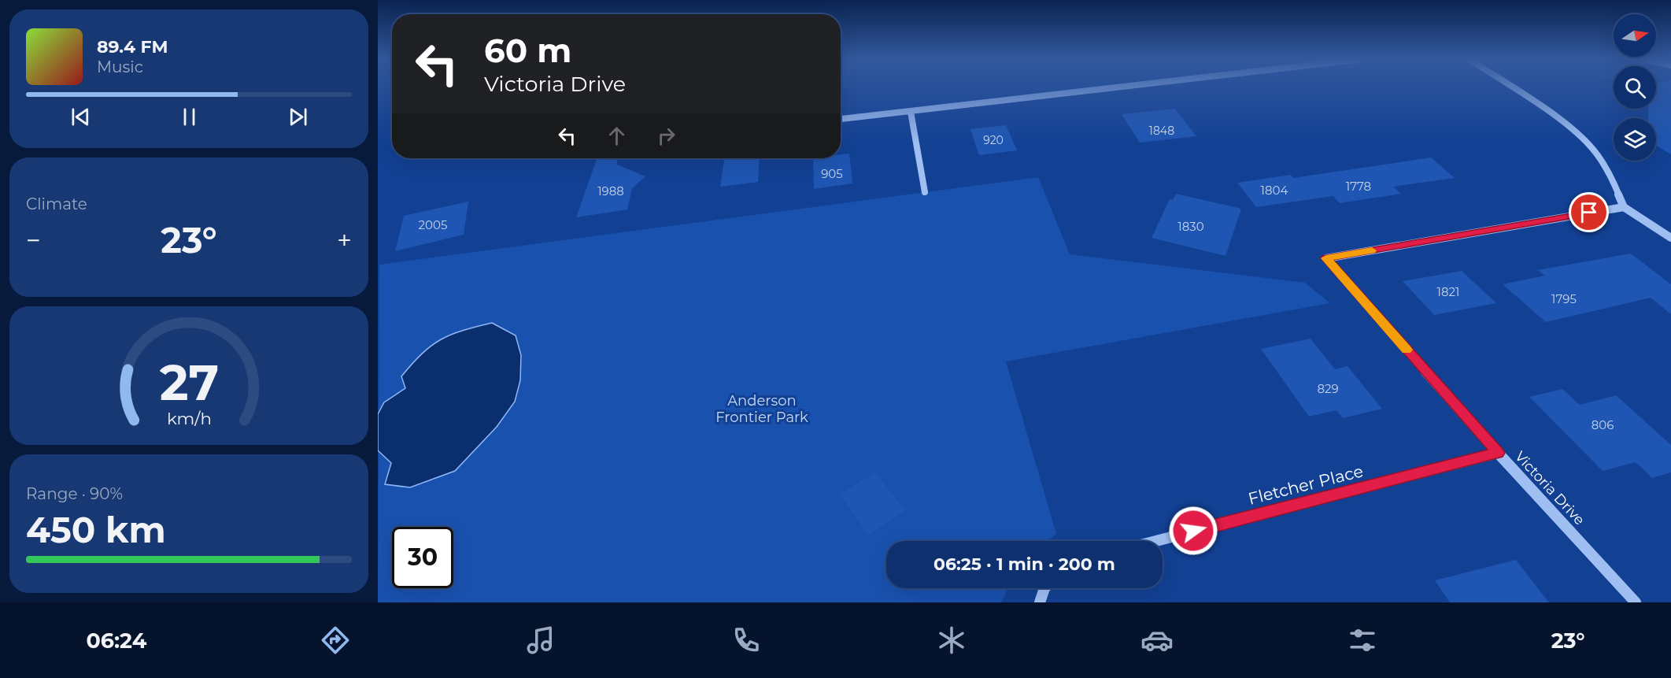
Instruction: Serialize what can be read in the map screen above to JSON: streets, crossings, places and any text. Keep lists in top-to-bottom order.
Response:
{
  "streets": {
    "street": ["Fletcher Place", "Victoria Drive"]
  },
  "crossings": [
    ["Fletcher Place", "Victoria Drive"]
  ],
  "parks": ["Anderson Frontier Park"],
  "house_numbers": [
    "1848",
    "920",
    "905",
    "1778",
    "1804",
    "1988",
    "2005",
    "1830",
    "1821",
    "1795",
    "829",
    "806"
  ],
  "north": "right",
  "page": {
    "turn": ["60 m", "Victoria Drive"],
    "song": ["89.4 FM", "Music"],
    "tile": [
      "Climate",
      ["Range · 90%", "450 km"]
    ],
    "heat": ["−", "23°", "+"],
    "limit": "30",
    "trip": "06:25 · 1 min · 200 m",
    "tabs": ["06:24", "23°"],
    "gauge": ["27", "km/h"]
  }
}
